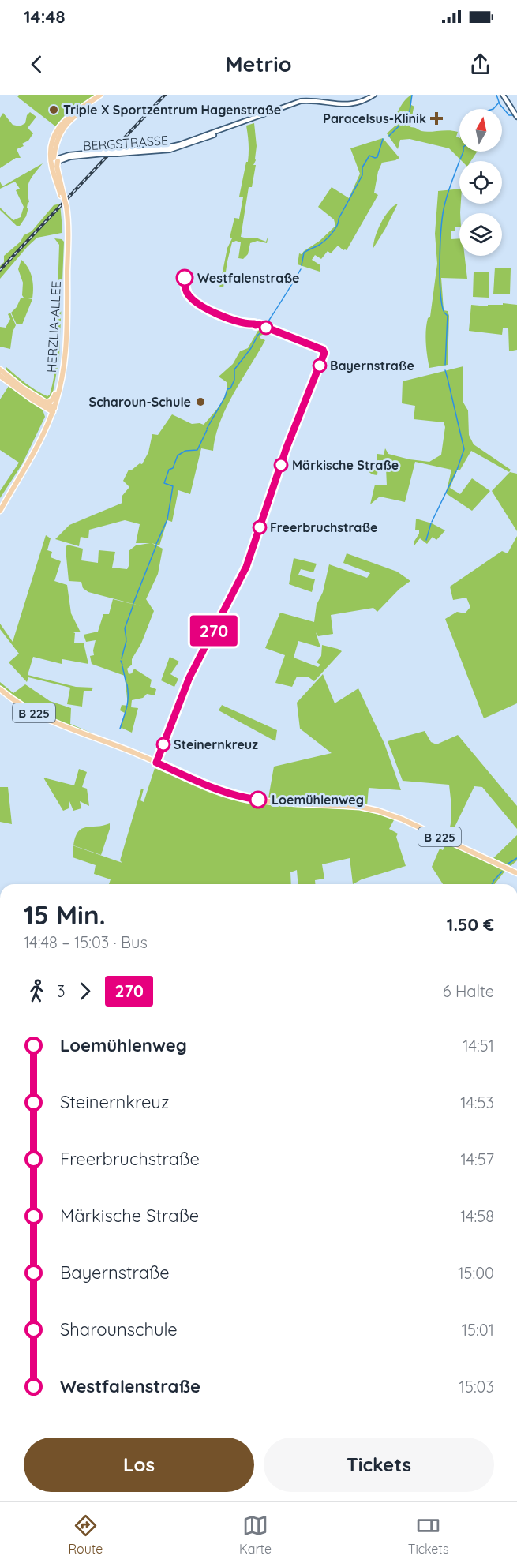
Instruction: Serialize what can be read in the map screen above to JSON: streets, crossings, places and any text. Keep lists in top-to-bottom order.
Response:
{
  "streets": {
    "main road": ["BERGSTRASSE", "HERZLIA-ALLEE", "B 225"]
  },
  "crossings": [
    ["BERGSTRASSE", "HERZLIA-ALLEE"]
  ],
  "places": {
    "other": [
      "Triple X Sportzentrum Hagenstraße",
      "Westfalenstraße",
      "Bayernstraße",
      "Scharoun-Schule",
      "Märkische Straße",
      "Freerbruchstraße",
      "Steinernkreuz",
      "Loemühlenweg"
    ],
    "health": ["Paracelsus-Klinik"]
  },
  "lines": ["bus line 270"],
  "north": "top",
  "page": {
    "status": "14:48",
    "header": "Metrio",
    "on_map": "270",
    "heading": ["15 Min.", "14:48 – 15:03 · Bus", "1.50 €"],
    "legs": ["3", "270", "6 Halte"],
    "list": [
      {
        "name": "Loemühlenweg",
        "value": "14:51"
      },
      {
        "name": "Steinernkreuz",
        "value": "14:53"
      },
      {
        "name": "Freerbruchstraße",
        "value": "14:57"
      },
      {
        "name": "Märkische Straße",
        "value": "14:58"
      },
      {
        "name": "Bayernstraße",
        "value": "15:00"
      },
      {
        "name": "Sharounschule",
        "value": "15:01"
      },
      {
        "name": "Westfalenstraße",
        "value": "15:03"
      }
    ],
    "buttons": ["Los", "Tickets"],
    "tabs": ["Route", "Karte", "Tickets"]
  }
}
